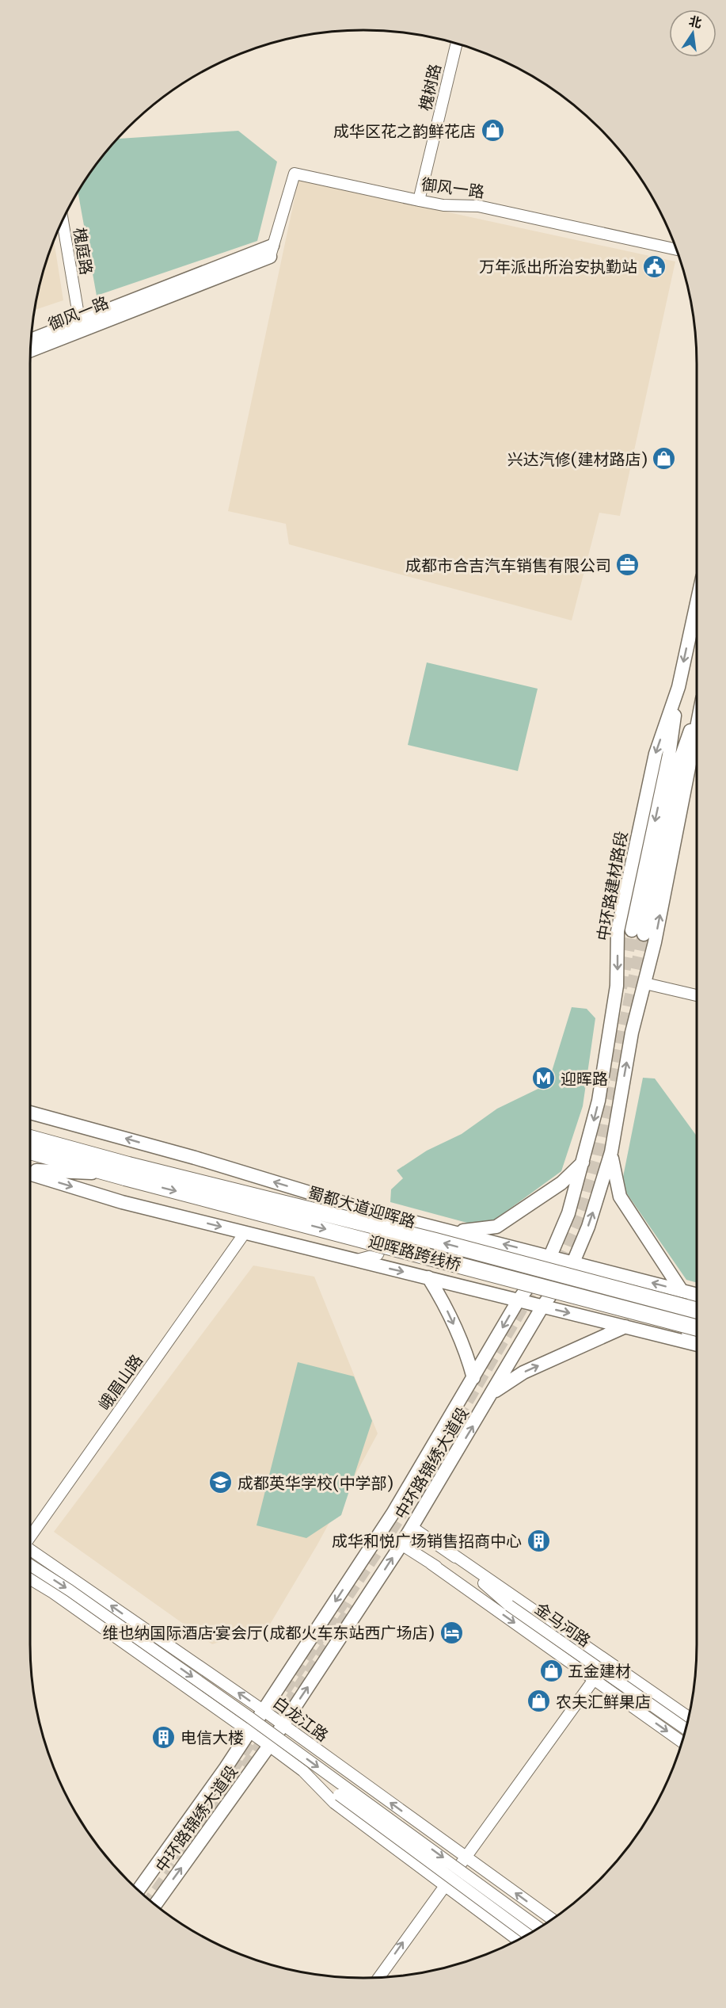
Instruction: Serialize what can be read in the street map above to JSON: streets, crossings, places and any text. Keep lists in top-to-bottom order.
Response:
{
  "streets": {
    "highway": ["迎晖路跨线桥"],
    "main road": [
      "御风一路",
      "中环路建材路段",
      "蜀都大道迎晖路",
      "中环路锦绣大道段"
    ],
    "street": [
      "槐树路",
      "槐庭路",
      "峨眉山路",
      "金马河路",
      "白龙江路"
    ]
  },
  "crossings": [
    ["槐树路", "御风一路"],
    ["御风一路", "槐庭路"],
    ["中环路建材路段", "蜀都大道迎晖路"],
    ["中环路建材路段", "中环路锦绣大道段"],
    ["蜀都大道迎晖路", "中环路锦绣大道段"],
    ["中环路锦绣大道段", "白龙江路"]
  ],
  "places": {
    "shop": [
      "成华区花之韵鲜花店",
      "兴达汽修(建材路店)",
      "五金建材",
      "农夫汇鲜果店"
    ],
    "public building": ["万年派出所治安执勤站"],
    "office": ["成都市合吉汽车销售有限公司"],
    "metro station": ["迎晖路"],
    "school or university": ["成都英华学校(中学部)"],
    "building": ["成华和悦广场销售招商中心", "电信大楼"],
    "hotel": ["维也纳国际酒店·宴会厅(成都火车东站西广场店)"]
  },
  "north": "top"
}
